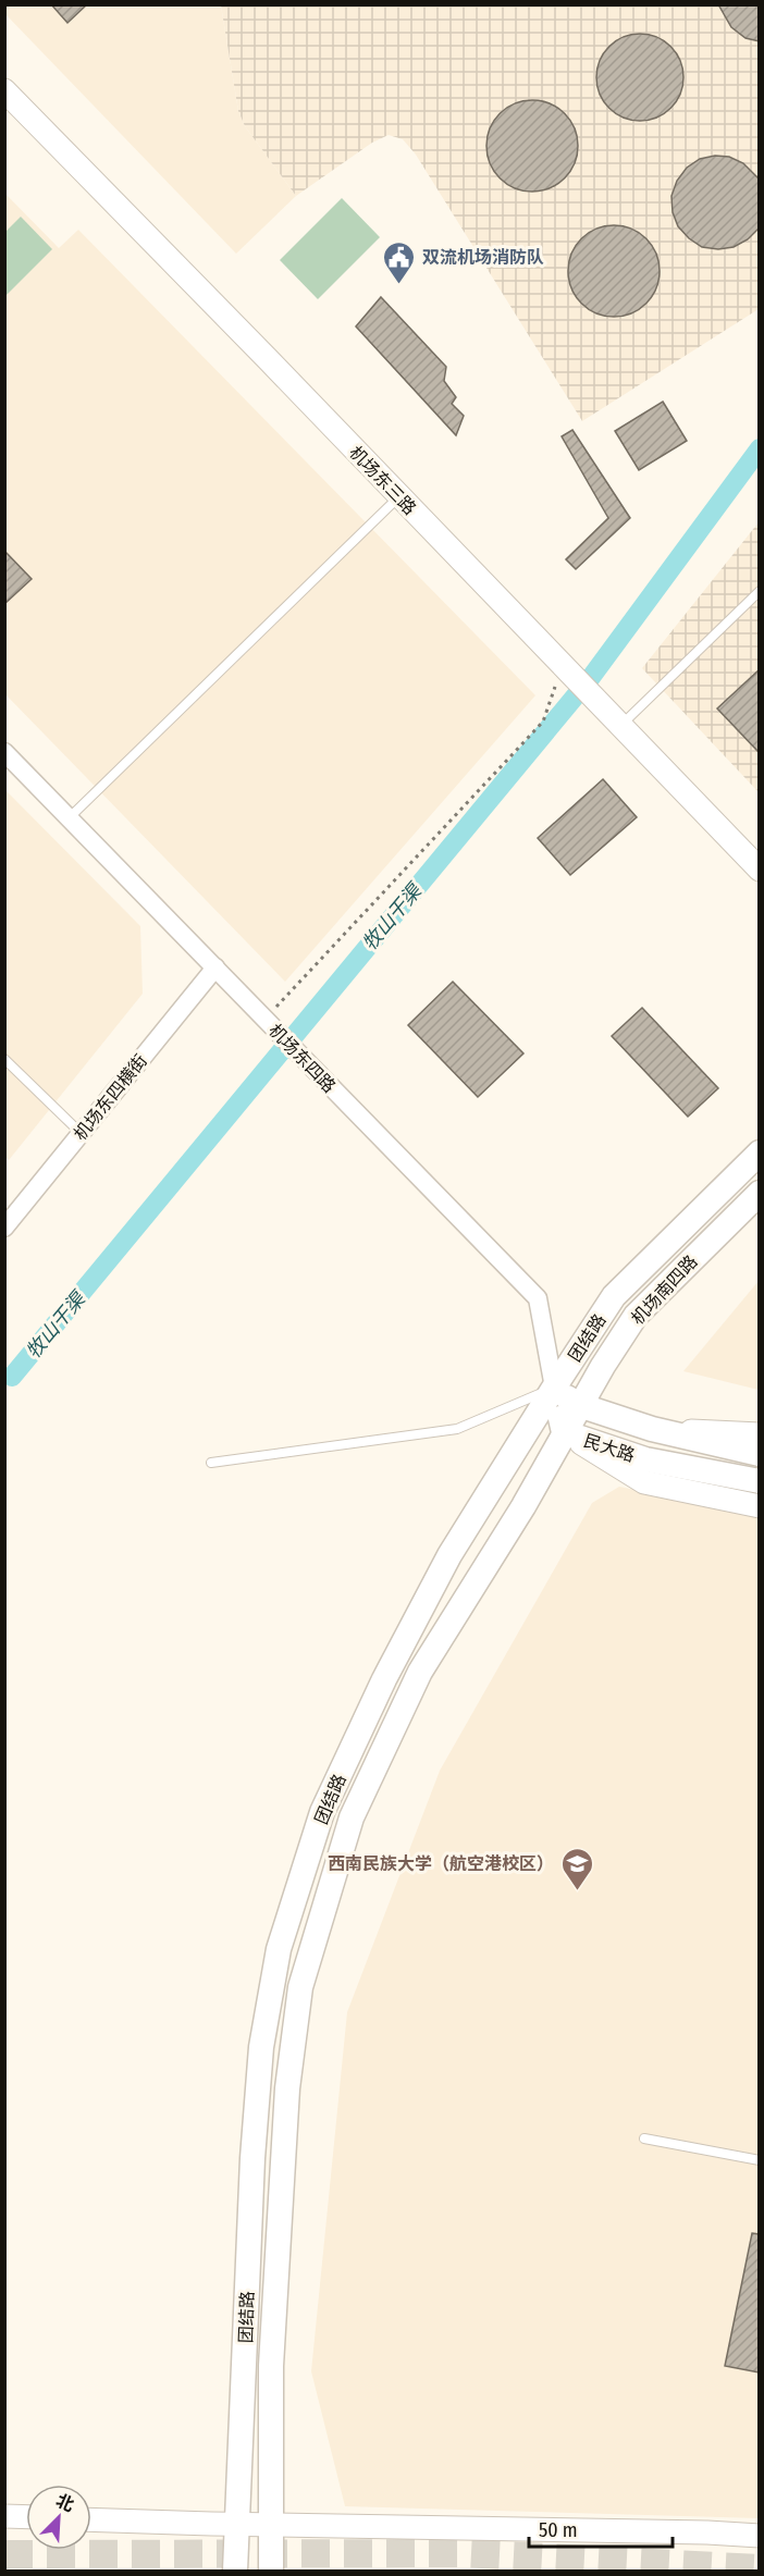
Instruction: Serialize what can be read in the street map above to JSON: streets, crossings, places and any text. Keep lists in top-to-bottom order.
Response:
{
  "streets": {
    "main road": ["机场南四路", "团结路", "民大路"],
    "street": ["机场东三路", "机场东四路", "机场东四横街"]
  },
  "crossings": [
    ["机场东四路", "机场东四横街"],
    ["机场东四路", "团结路"],
    ["机场东四路", "民大路"],
    ["机场南四路", "团结路"],
    ["机场南四路", "民大路"],
    ["团结路", "民大路"]
  ],
  "water": ["牧山干渠"],
  "places": {
    "public building": ["双流机场消防队"],
    "school or university": ["西南民族大学（航空港校区）"]
  },
  "scale_bar": "50 m",
  "north": "top right"
}
